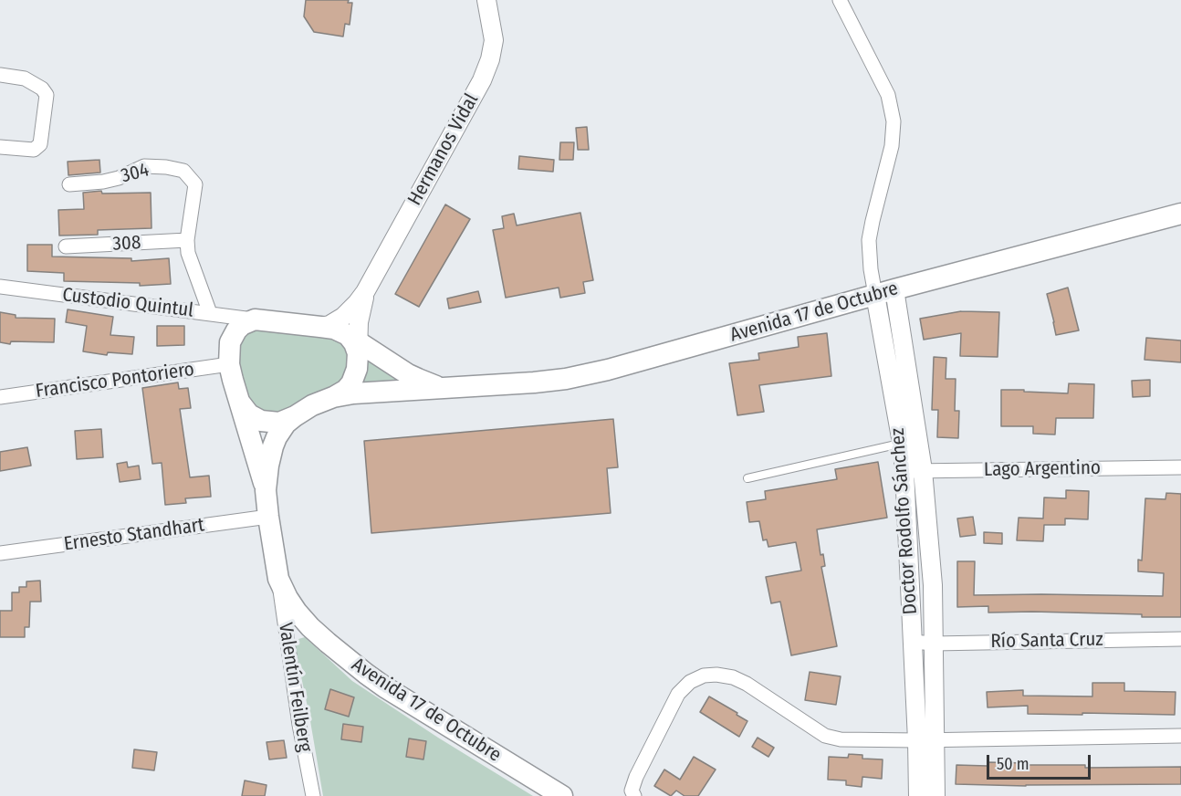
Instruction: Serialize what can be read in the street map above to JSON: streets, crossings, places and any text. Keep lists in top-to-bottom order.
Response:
{
  "streets": {
    "main road": ["Avenida 17 de Octubre"],
    "street": [
      "Hermanos Vidal",
      "304",
      "308",
      "Custodio Quintul",
      "Francisco Pontoriero",
      "Lago Argentino",
      "Doctor Rodolfo Sánchez",
      "Ernesto Standhart",
      "Río Santa Cruz",
      "Valentín Feilberg"
    ]
  },
  "crossings": [
    ["Hermanos Vidal", "Custodio Quintul"],
    ["Hermanos Vidal", "Avenida 17 de Octubre"],
    ["Hermanos Vidal", "Francisco Pontoriero"],
    ["304", "308"],
    ["Custodio Quintul", "Avenida 17 de Octubre"],
    ["Custodio Quintul", "Francisco Pontoriero"],
    ["Avenida 17 de Octubre", "Francisco Pontoriero"],
    ["Avenida 17 de Octubre", "Doctor Rodolfo Sánchez"],
    ["Avenida 17 de Octubre", "Ernesto Standhart"],
    ["Avenida 17 de Octubre", "Valentín Feilberg"],
    ["Lago Argentino", "Doctor Rodolfo Sánchez"],
    ["Doctor Rodolfo Sánchez", "Río Santa Cruz"]
  ],
  "scale_bar": "50 m"
}
